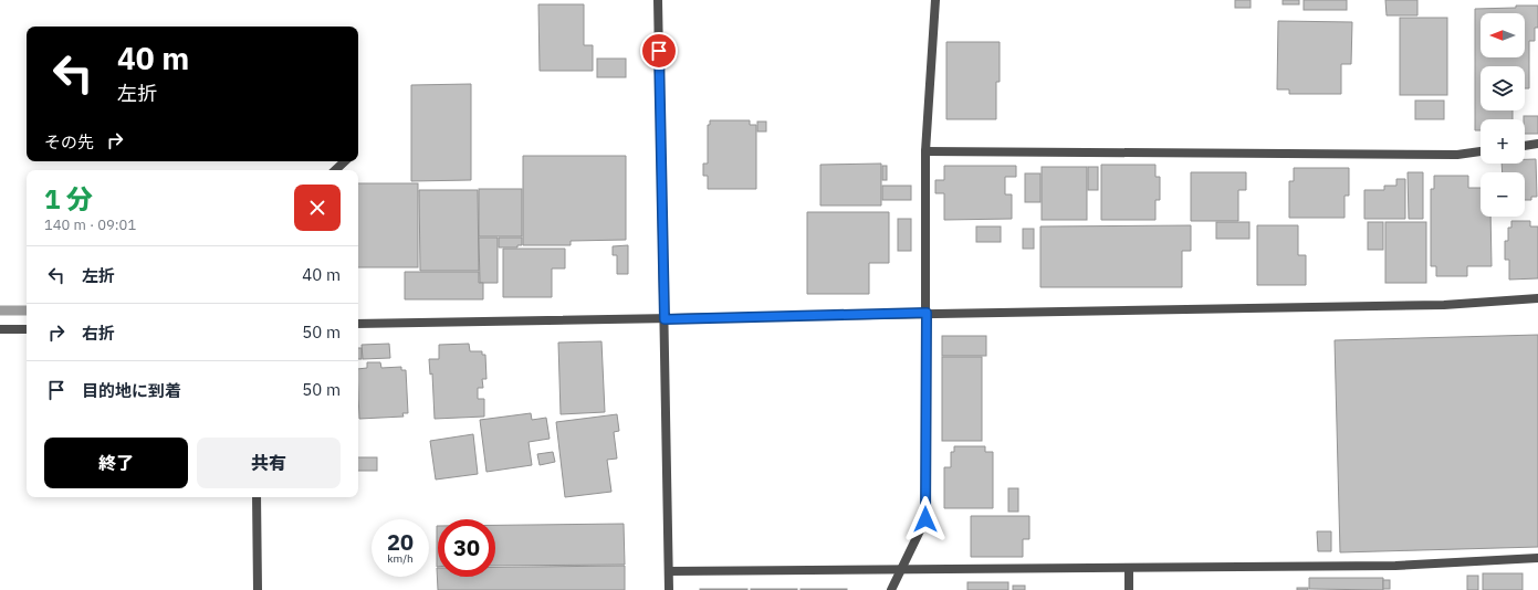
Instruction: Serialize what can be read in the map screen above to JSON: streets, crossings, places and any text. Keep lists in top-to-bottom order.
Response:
{
  "north": "left",
  "page": {
    "map_buttons": ["+", "−"],
    "turn": ["40 m", "左折"],
    "then": "その先",
    "heading": ["1 分", "140 m · 09:01"],
    "list": [
      {
        "name": "左折",
        "value": "40 m"
      },
      {
        "name": "右折",
        "value": "50 m"
      },
      {
        "name": "目的地に到着",
        "value": "50 m"
      }
    ],
    "buttons": ["終了", "共有"],
    "speed": "20 km/h",
    "limit": "30"
  }
}
